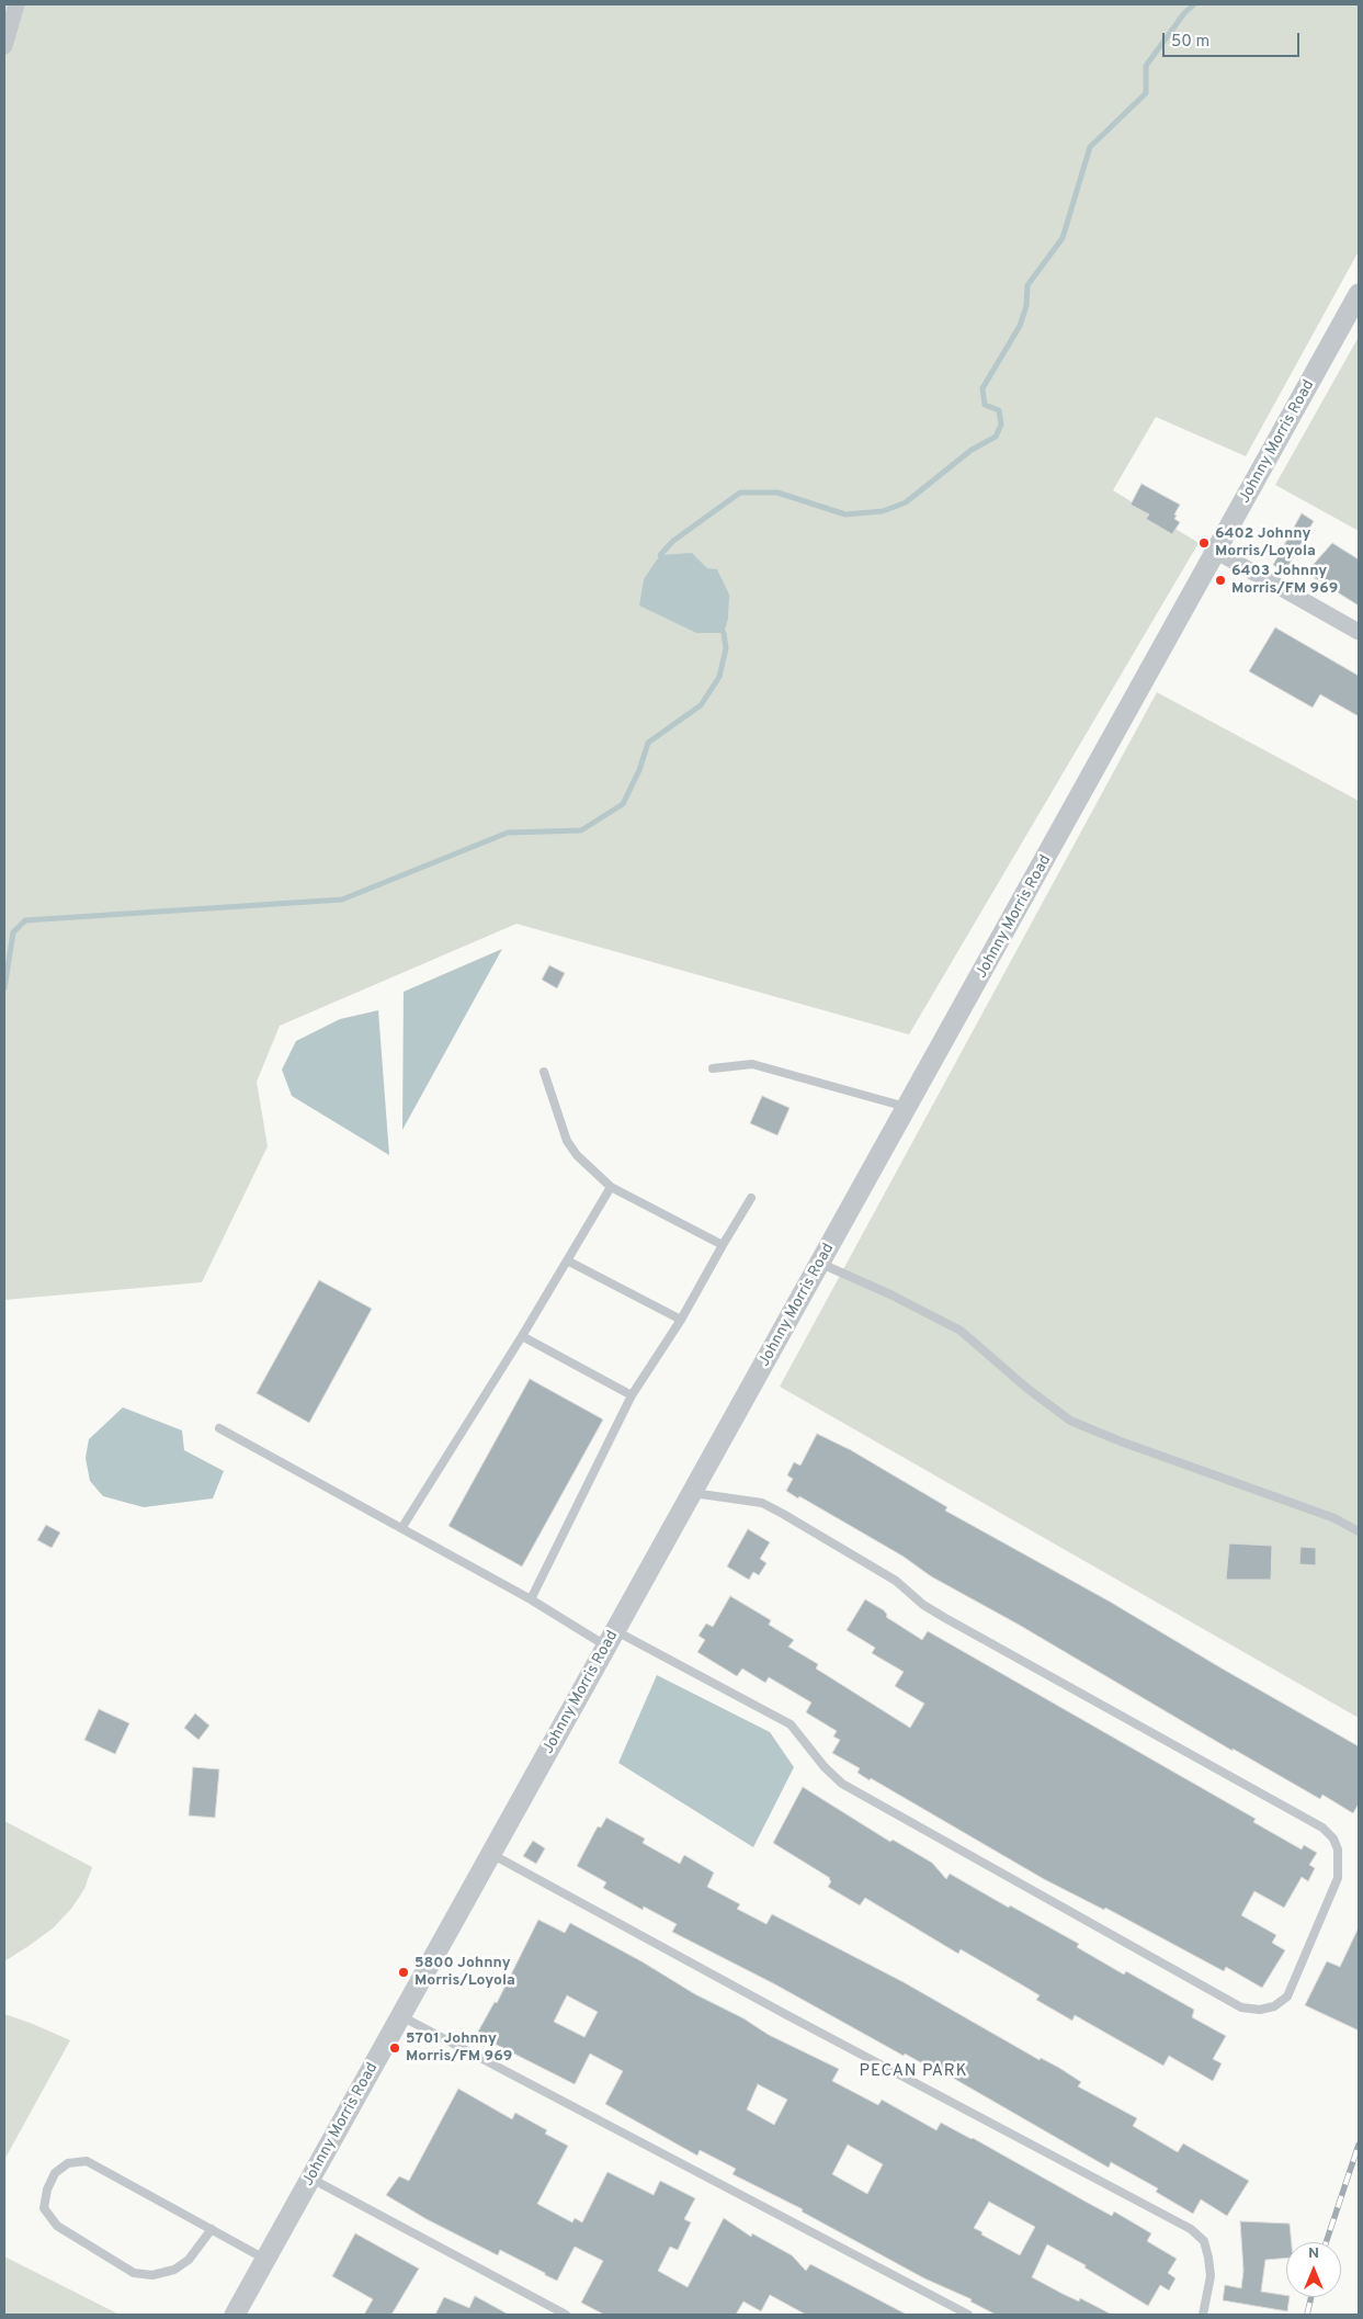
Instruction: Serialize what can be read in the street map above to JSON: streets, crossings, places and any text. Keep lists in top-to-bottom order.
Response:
{
  "streets": {
    "street": ["Johnny Morris Road"]
  },
  "districts": ["PECAN PARK"],
  "places": [
    "6402 Johnny Morris/Loyola",
    "6403 Johnny Morris/FM 969",
    "5800 Johnny Morris/Loyola",
    "5701 Johnny Morris/FM 969"
  ],
  "scale_bar": "50 m",
  "north": "top"
}
